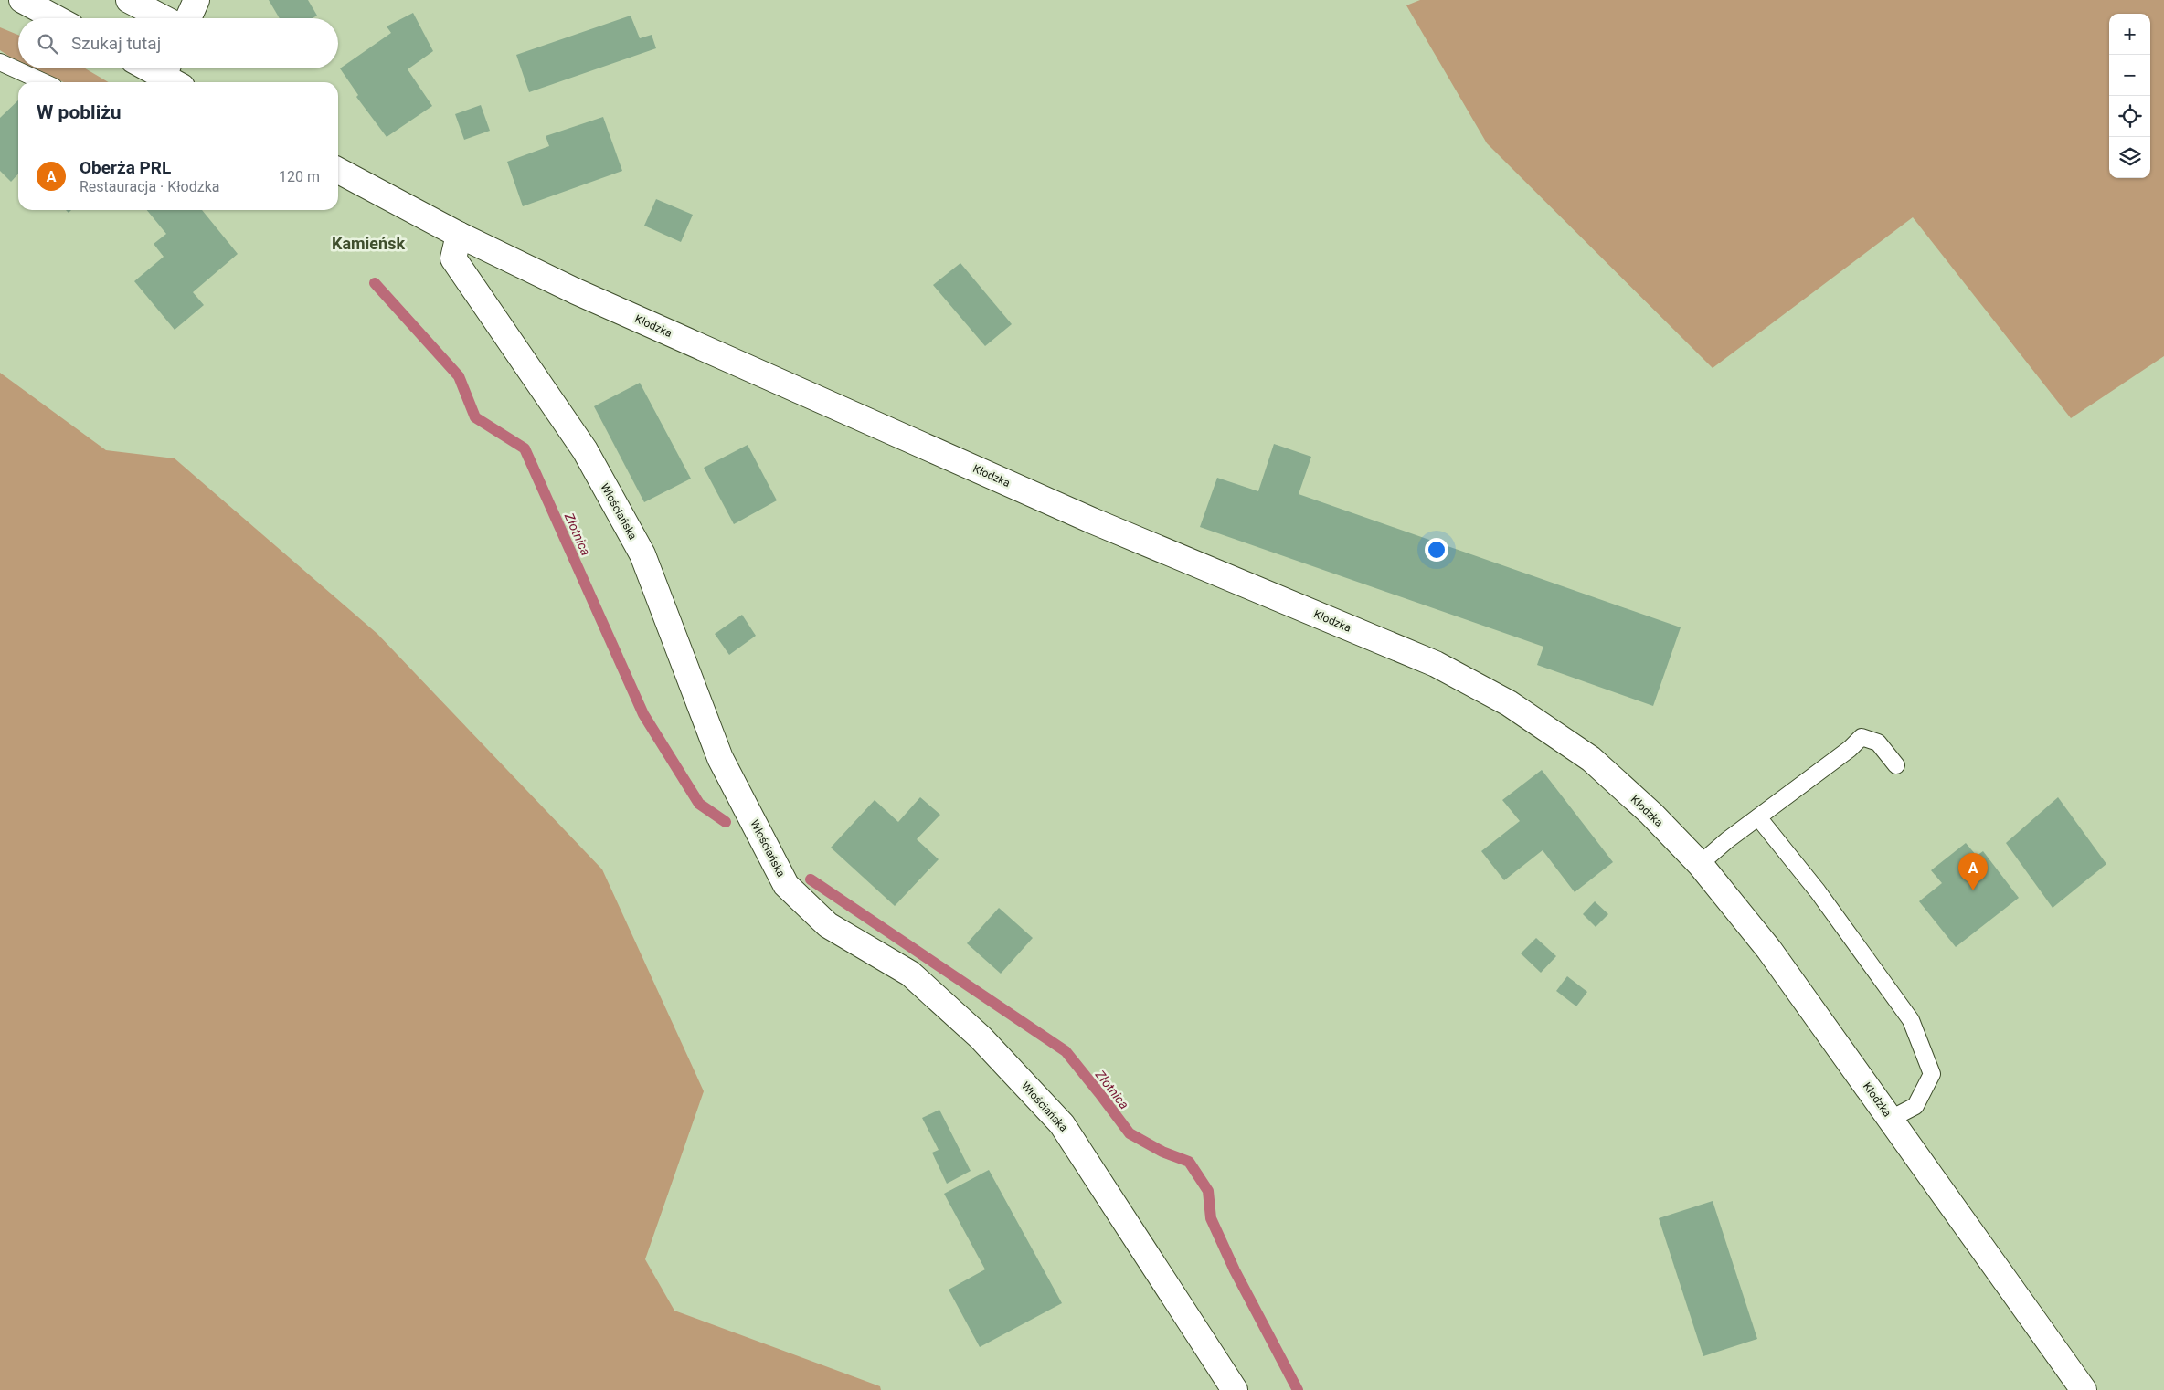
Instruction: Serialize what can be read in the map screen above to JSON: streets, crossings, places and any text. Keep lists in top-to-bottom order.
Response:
{
  "streets": {
    "main road": ["Kłodzka", "Włościańska"]
  },
  "crossings": [
    ["Kłodzka", "Włościańska"]
  ],
  "districts": ["Kamieńsk"],
  "water": ["Złotnica"],
  "page": {
    "map_buttons": ["+", "−"],
    "search": "Szukaj tutaj",
    "heading": "W pobliżu",
    "list": [
      {
        "mark": "A",
        "name": "Oberża PRL",
        "note": "Restauracja · Kłodzka",
        "value": "120 m"
      }
    ],
    "pins": "A"
  }
}
